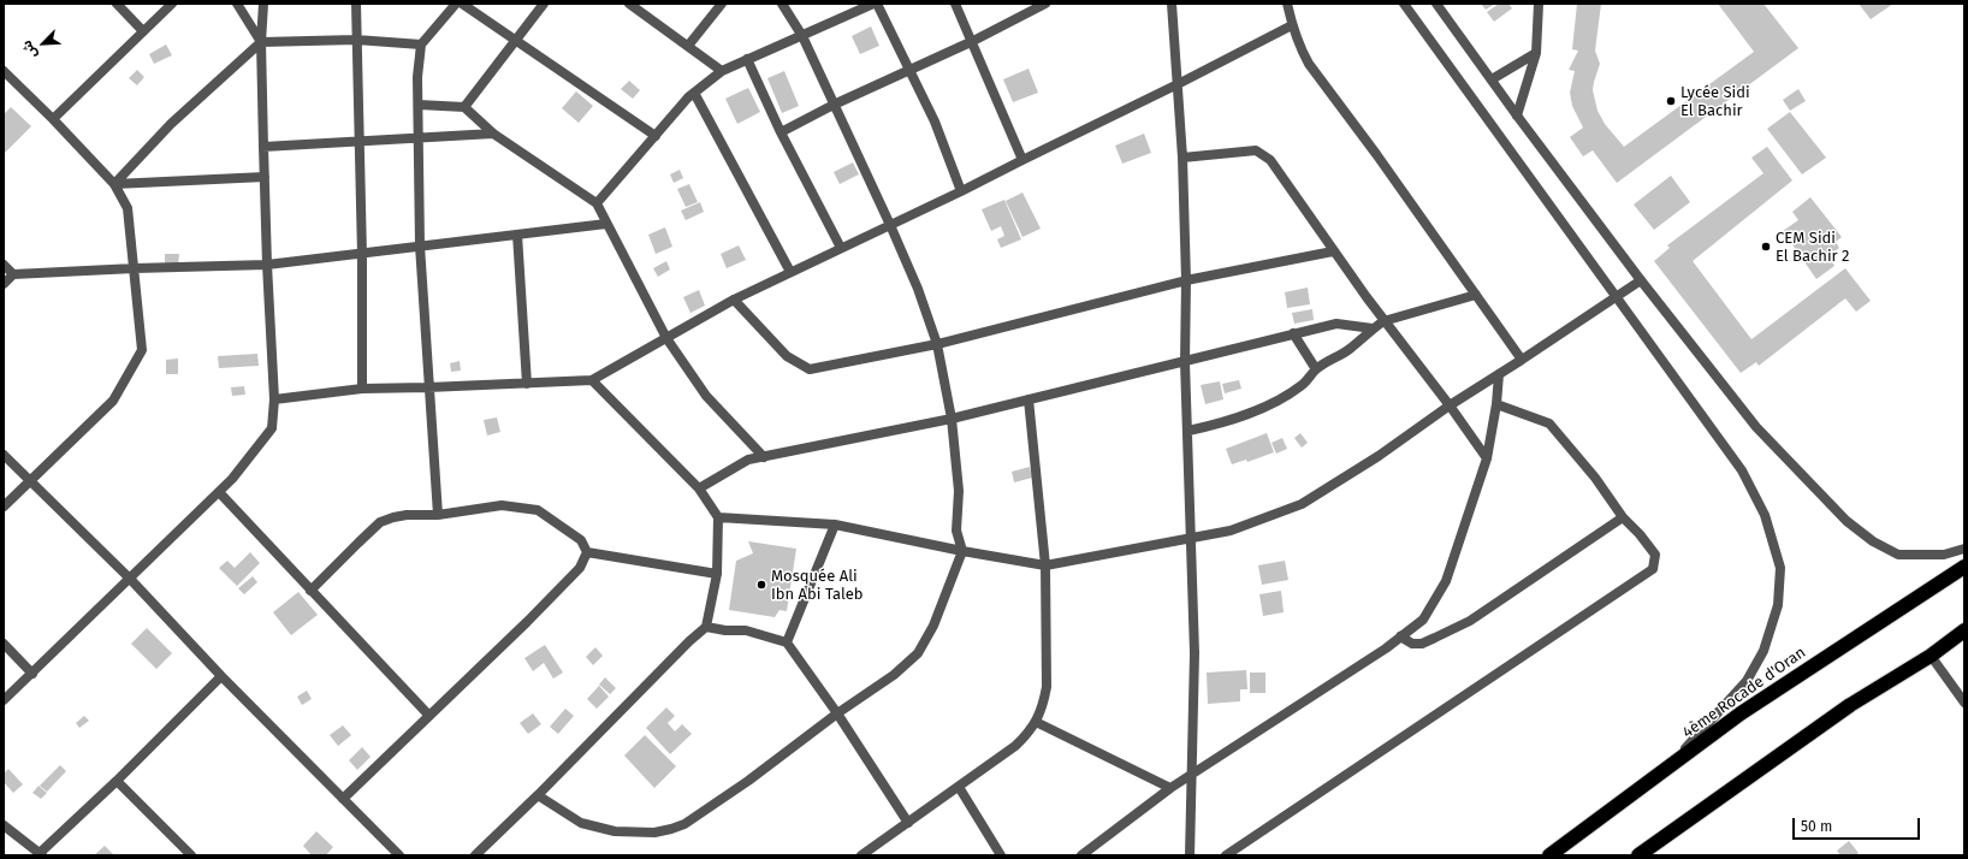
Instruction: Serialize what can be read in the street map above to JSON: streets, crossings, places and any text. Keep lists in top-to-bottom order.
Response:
{
  "streets": {
    "highway": ["4ème Rocade d'Oran"]
  },
  "places": ["Lycée Sidi El Bachir", "CEM Sidi El Bachir 2", "Mosquée Ali Ibn Abi Taleb"],
  "scale_bar": "50 m",
  "north": "bottom left"
}
